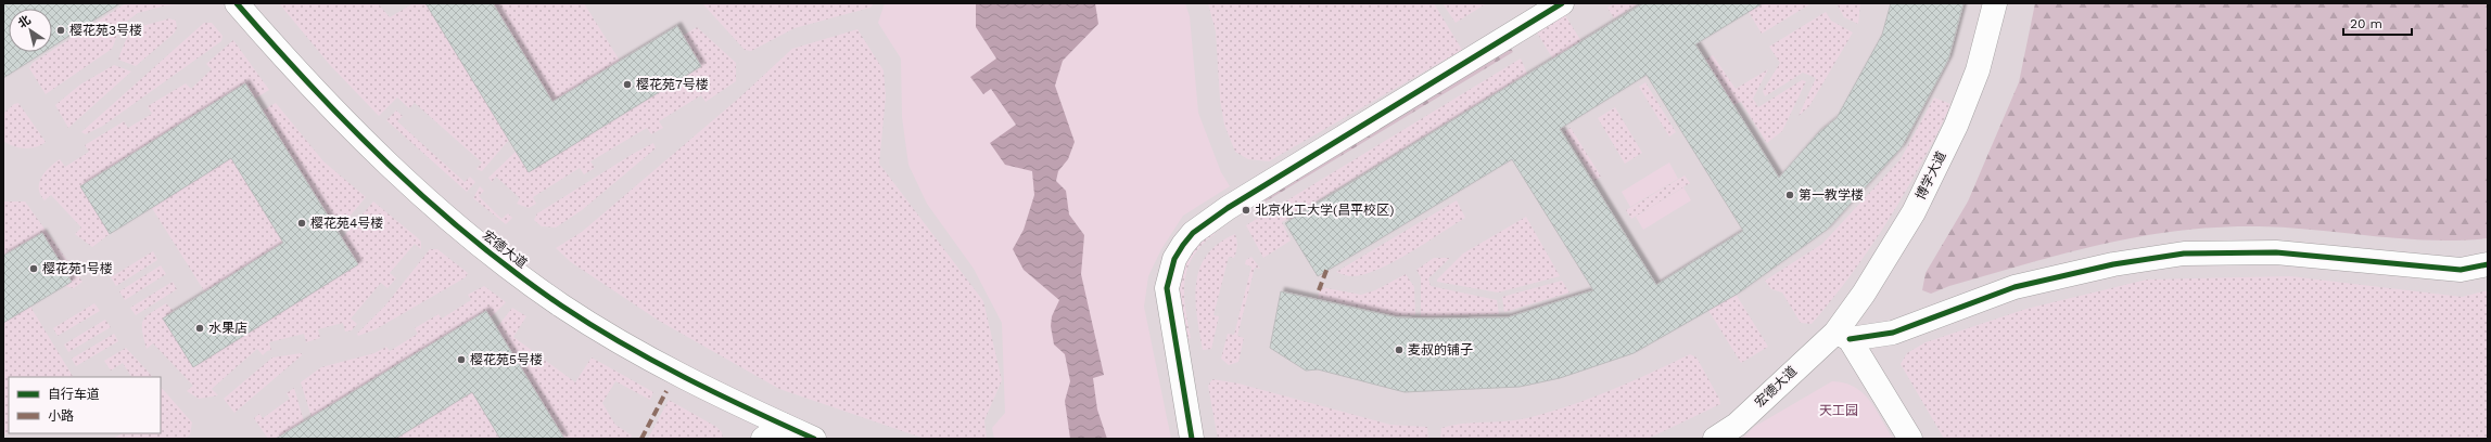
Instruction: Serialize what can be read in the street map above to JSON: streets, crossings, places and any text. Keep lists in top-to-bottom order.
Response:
{
  "streets": {
    "street": ["博学大道", "宏德大道"]
  },
  "crossings": [
    ["博学大道", "宏德大道"]
  ],
  "parks": ["天工园"],
  "places": [
    "樱花苑3号楼",
    "樱花苑7号楼",
    "第一教学楼",
    "北京化工大学(昌平校区)",
    "樱花苑4号楼",
    "樱花苑1号楼",
    "水果店",
    "麦叔的铺子",
    "樱花苑5号楼"
  ],
  "legend": ["自行车道", "小路"],
  "scale_bar": "20 m",
  "north": "top left"
}
